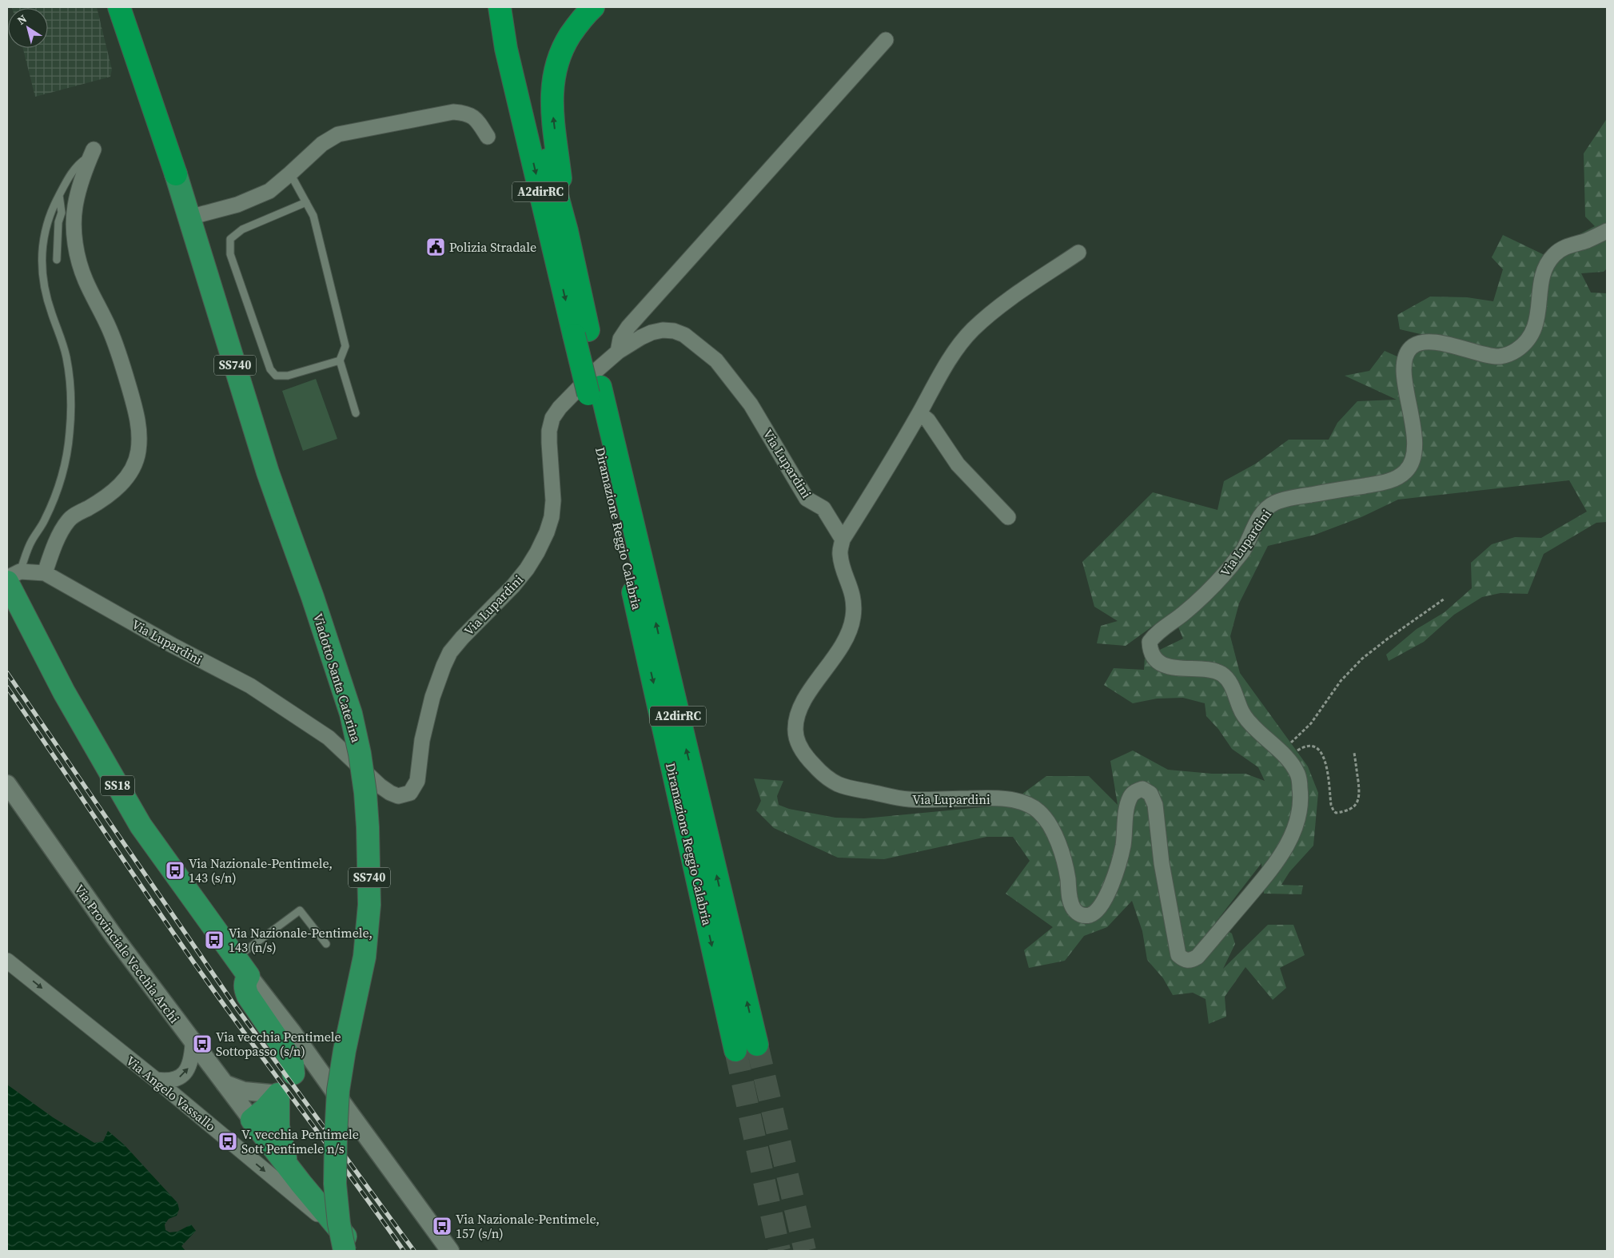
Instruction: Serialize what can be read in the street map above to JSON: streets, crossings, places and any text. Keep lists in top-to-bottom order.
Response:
{
  "streets": {
    "highway": ["A2dirRC", "Diramazione Reggio Calabria"],
    "main road": ["SS740", "Viadotto Santa Caterina", "SS18"],
    "street": ["Via Lupardini", "Via Provinciale Vecchia Archi", "Via Angelo Vassallo"]
  },
  "crossings": [
    ["Via Lupardini", "SS18"],
    ["Viadotto Santa Caterina", "Via Angelo Vassallo"]
  ],
  "places": {
    "public building": ["Polizia Stradale"],
    "bus stop": [
      "Via Nazionale-Pentimele, 143 (s/n)",
      "Via Nazionale-Pentimele, 143 (n/s)",
      "Via vecchia Pentimele Sottopasso (s/n)",
      "V. vecchia Pentimele Sott Pentimele n/s",
      "Via Nazionale-Pentimele, 157 (s/n)"
    ]
  },
  "north": "top left"
}
